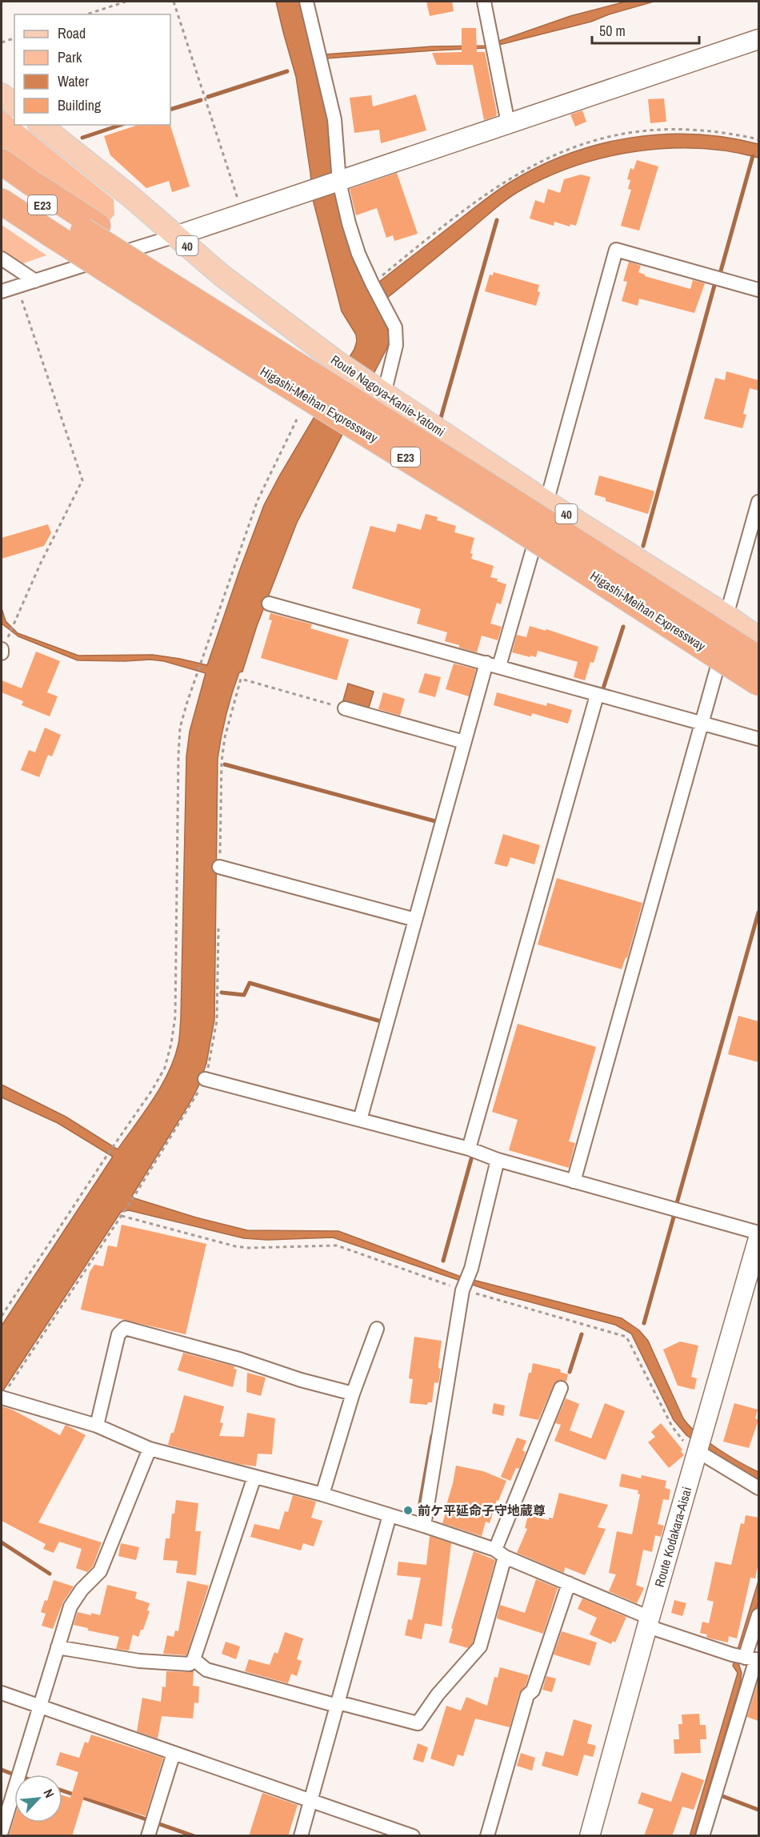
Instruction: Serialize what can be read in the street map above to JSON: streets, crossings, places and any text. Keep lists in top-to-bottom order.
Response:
{
  "streets": {
    "highway": ["E23", "Higashi-Meihan Expressway"],
    "main road": ["40", "Route Nagoya-Kanie-Yatomi"],
    "street": ["Route Kodakara-Aisai"]
  },
  "places": ["前ケ平延命子守地蔵尊"],
  "legend": [
    "Road",
    "Park",
    "Water",
    "Building"
  ],
  "scale_bar": "50 m",
  "north": "top right"
}
